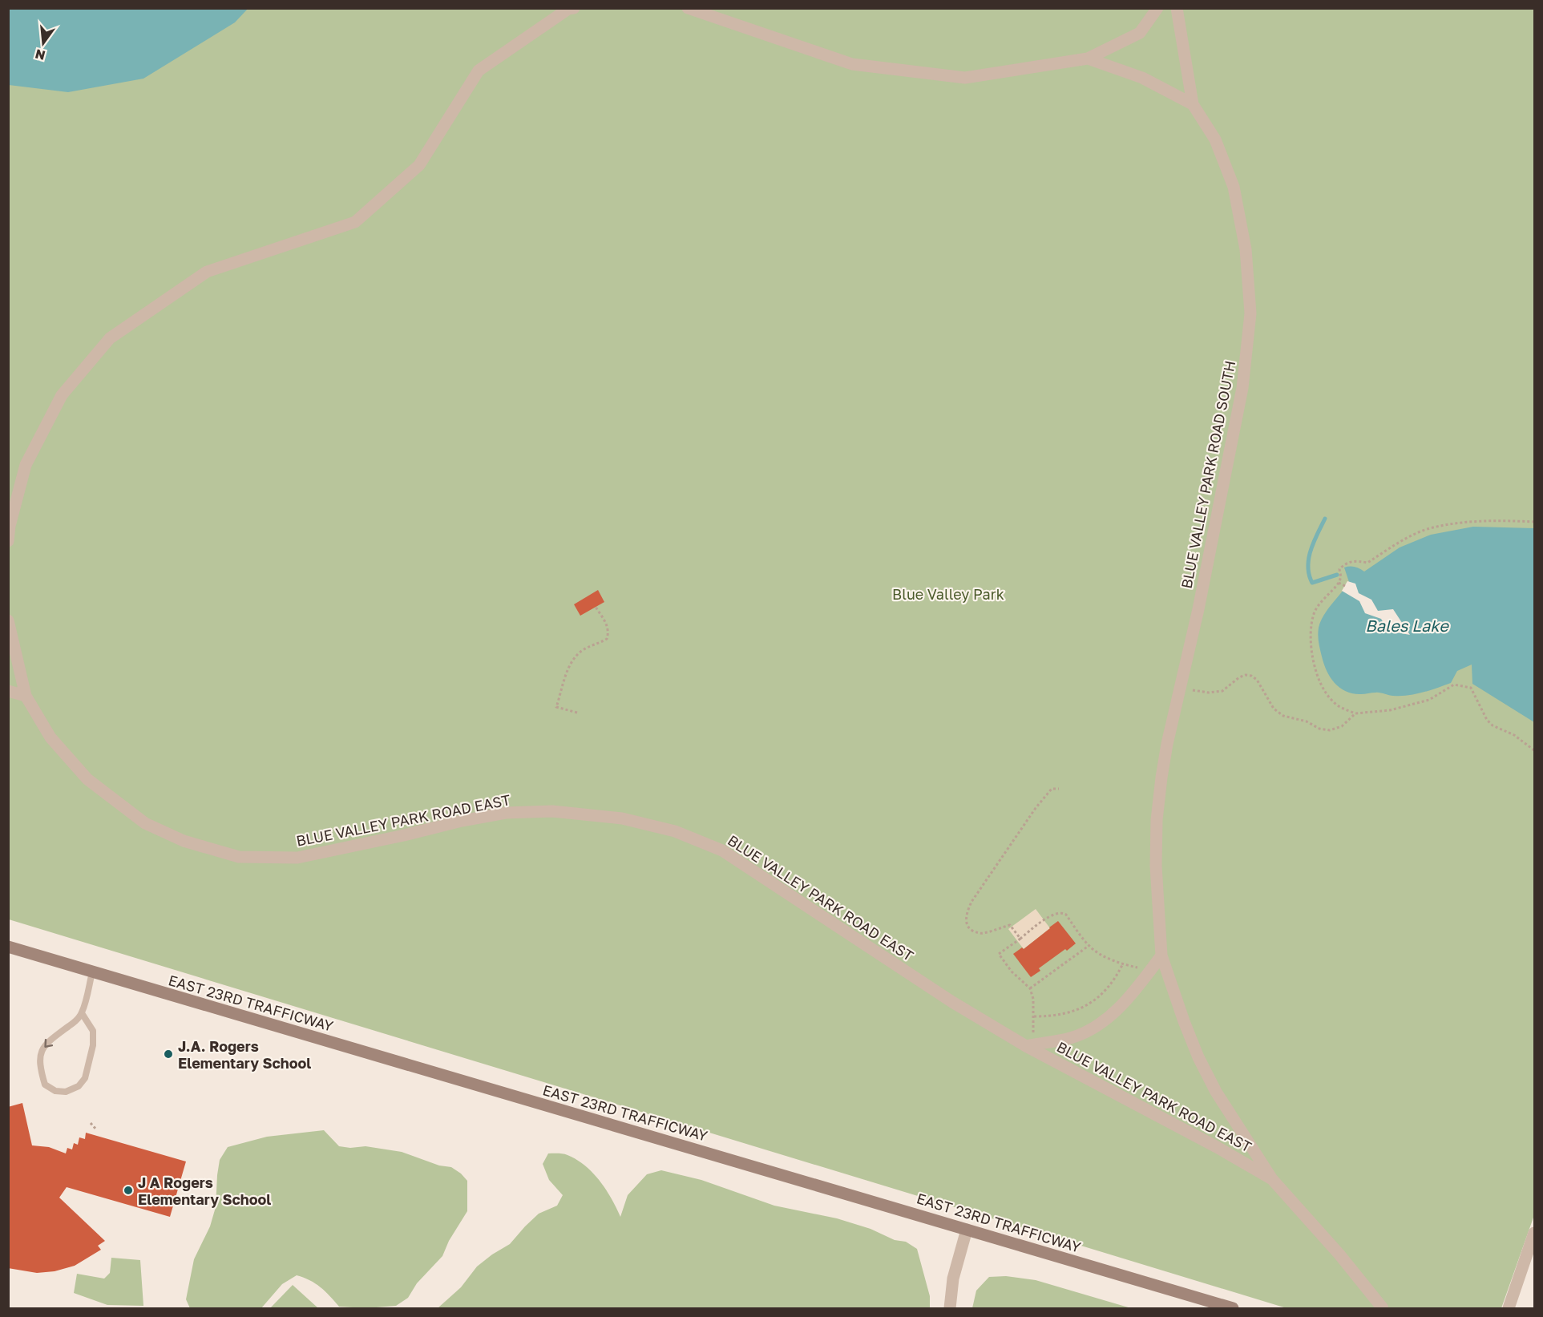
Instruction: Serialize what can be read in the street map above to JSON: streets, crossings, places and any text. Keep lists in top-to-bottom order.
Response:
{
  "streets": {
    "main road": ["EAST 23RD TRAFFICWAY"],
    "street": ["BLUE VALLEY PARK ROAD SOUTH", "BLUE VALLEY PARK ROAD EAST"]
  },
  "crossings": [
    ["BLUE VALLEY PARK ROAD SOUTH", "BLUE VALLEY PARK ROAD EAST"]
  ],
  "water": ["Bales Lake"],
  "parks": ["Blue Valley Park"],
  "places": ["J.A. Rogers Elementary School", "J A Rogers Elementary School"],
  "north": "bottom"
}
